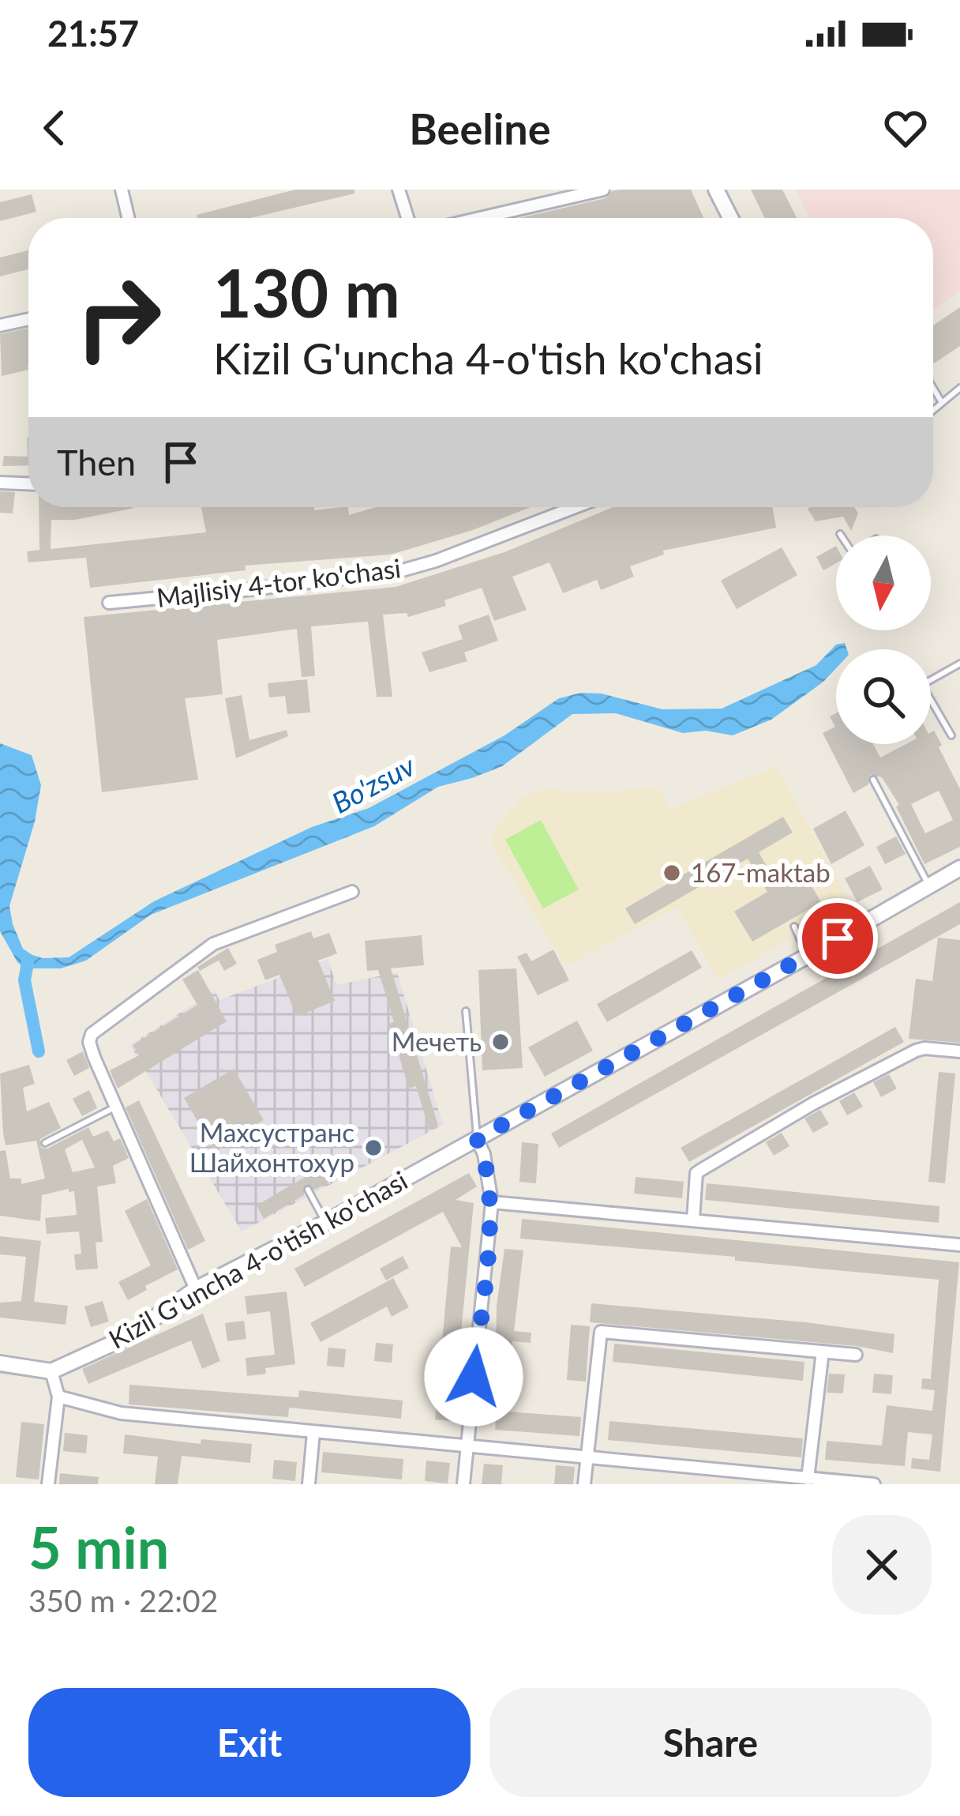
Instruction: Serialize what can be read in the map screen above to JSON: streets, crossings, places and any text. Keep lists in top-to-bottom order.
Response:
{
  "streets": {
    "street": ["Majlisiy 4-tor ko'chasi", "Kizil G'uncha 4-o'tish ko'chasi"]
  },
  "water": ["Bo'zsuv"],
  "places": ["167-maktab", "Мечеть", "Махсустранс Шайхонтохур"],
  "north": "bottom",
  "page": {
    "status": "21:57",
    "header": "Beeline",
    "turn": ["130 m", "Kizil G'uncha 4-o'tish ko'chasi"],
    "then": "Then",
    "heading": ["5 min", "350 m · 22:02"],
    "buttons": ["Exit", "Share"]
  }
}
